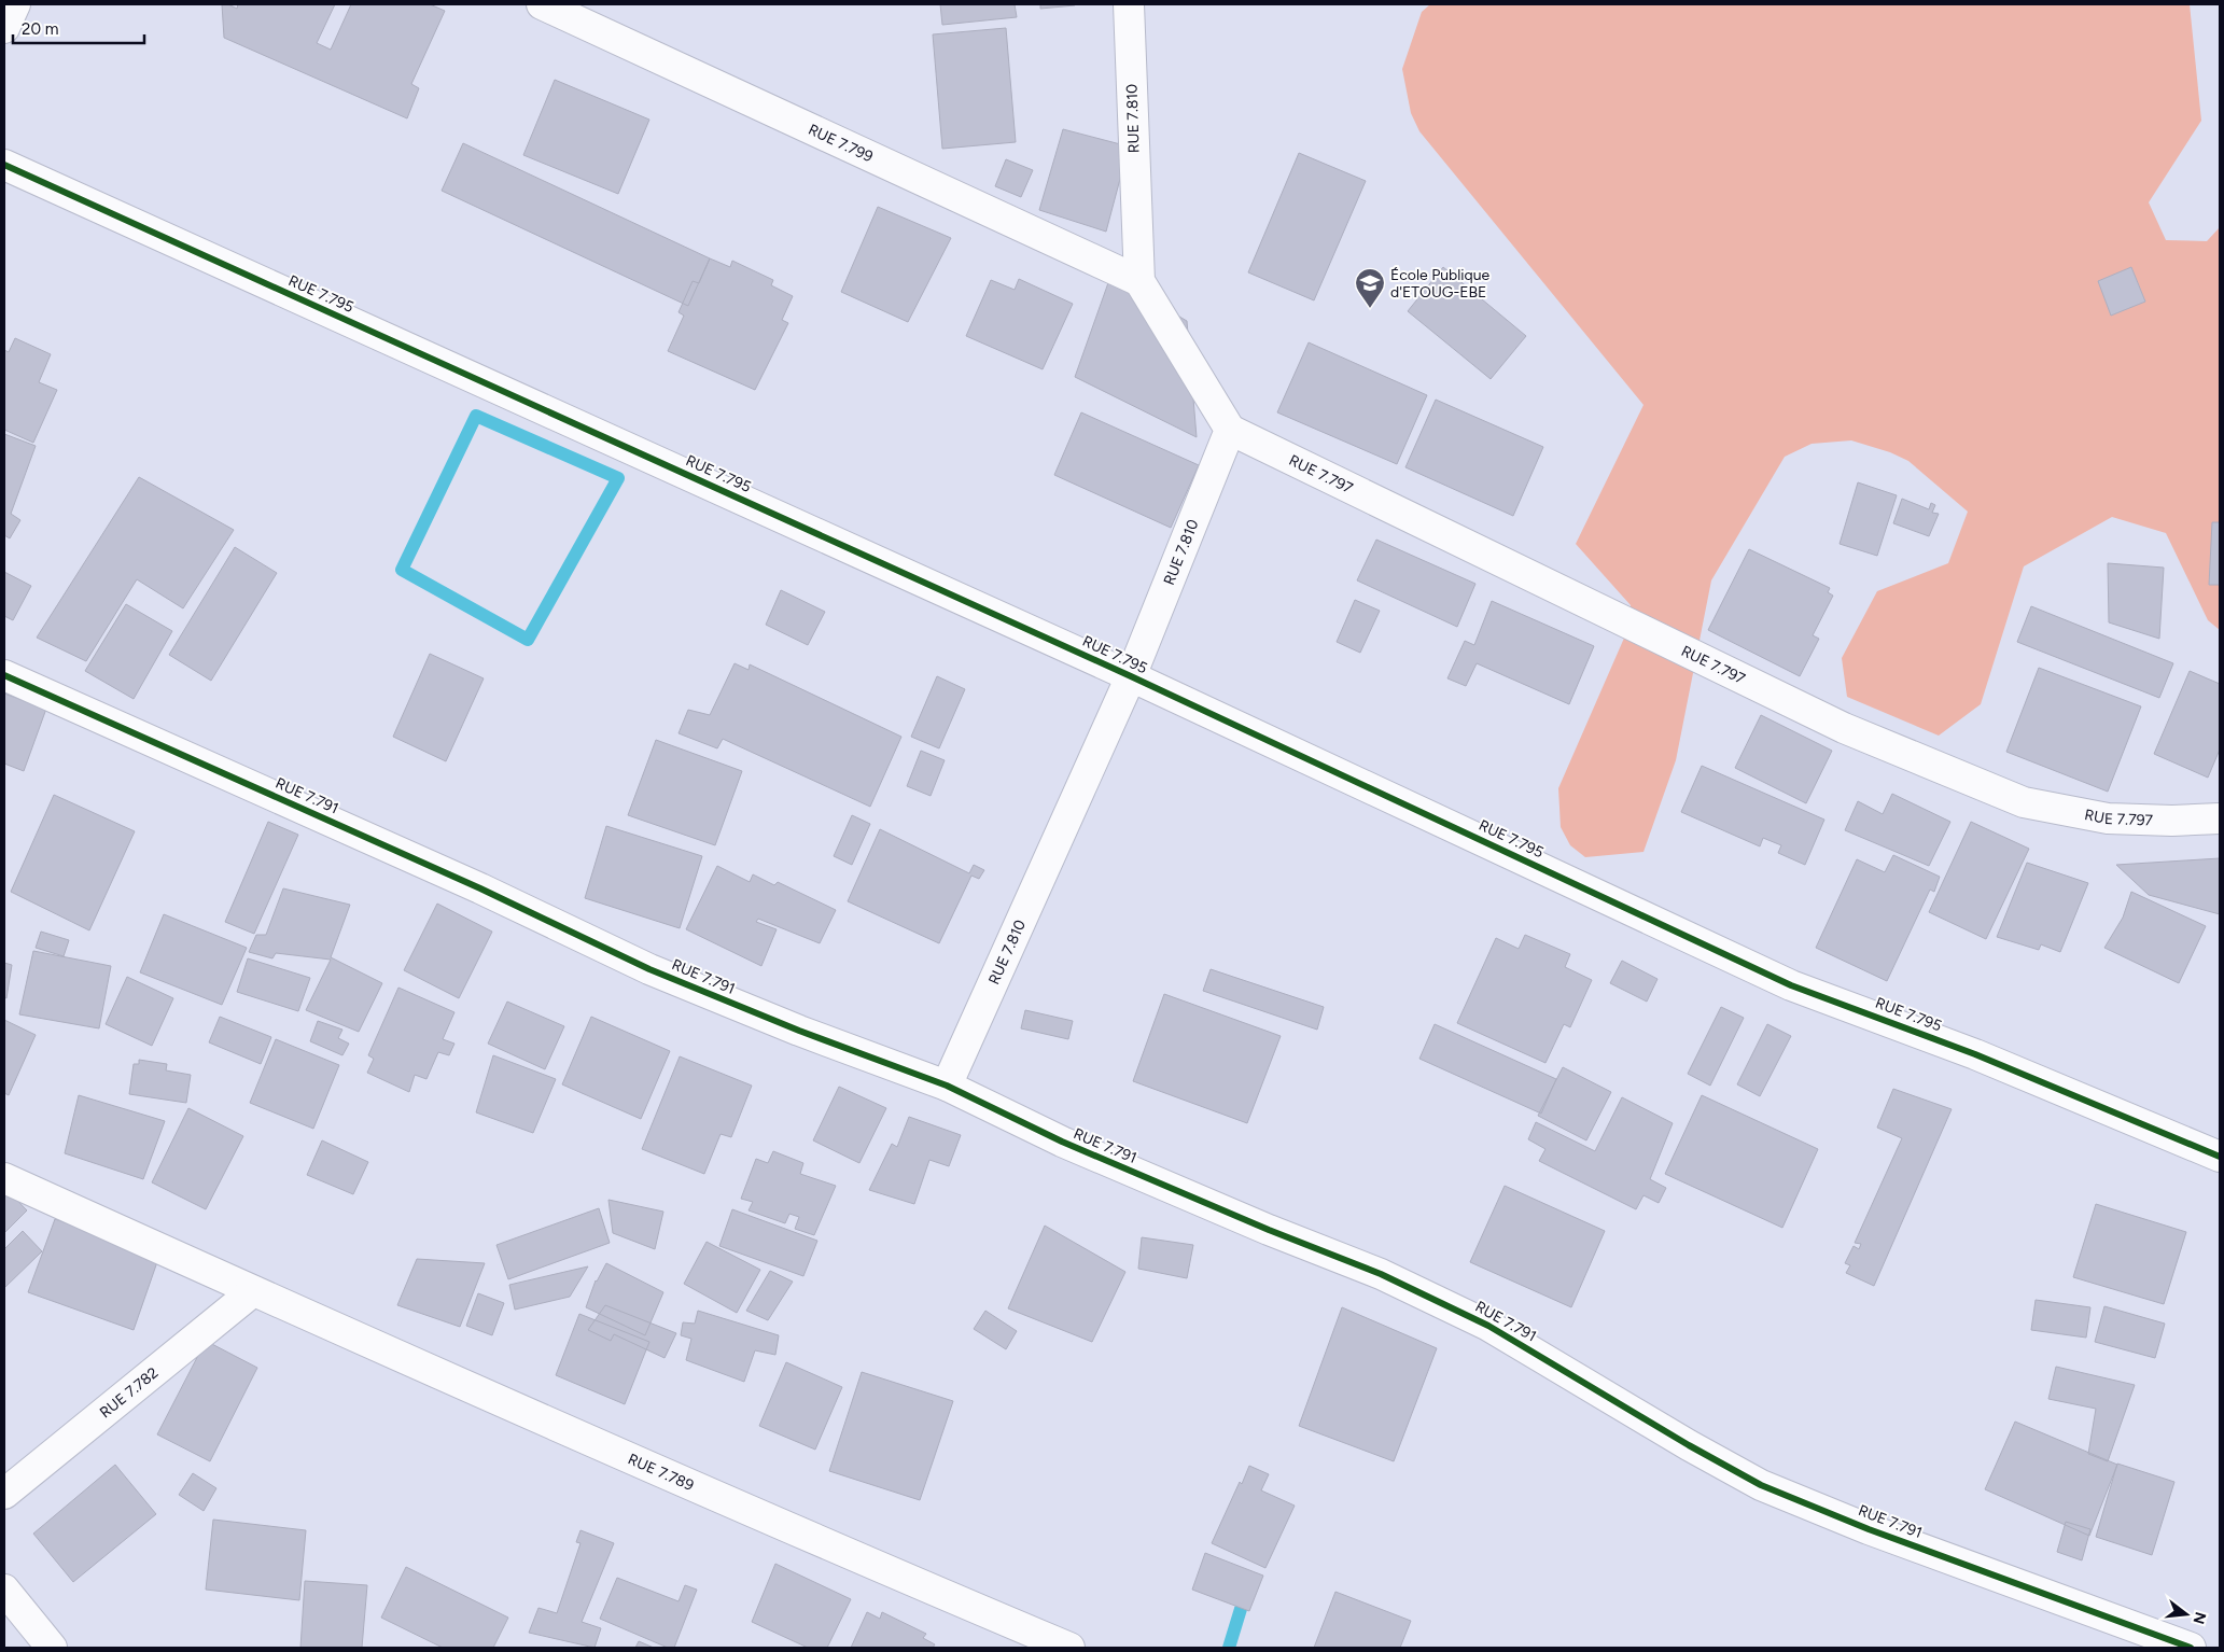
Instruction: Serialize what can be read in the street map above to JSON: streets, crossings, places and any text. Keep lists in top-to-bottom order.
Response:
{
  "streets": {
    "street": [
      "RUE 7.810",
      "RUE 7.799",
      "RUE 7.795",
      "RUE 7.797",
      "RUE 7.791",
      "RUE 7.782",
      "RUE 7.789"
    ]
  },
  "crossings": [
    ["RUE 7.810", "RUE 7.799"],
    ["RUE 7.810", "RUE 7.795"],
    ["RUE 7.810", "RUE 7.797"],
    ["RUE 7.810", "RUE 7.791"],
    ["RUE 7.782", "RUE 7.789"]
  ],
  "places": {
    "school or university": ["École Publique d'ETOUG-EBE"]
  },
  "scale_bar": "20 m",
  "north": "right"
}
